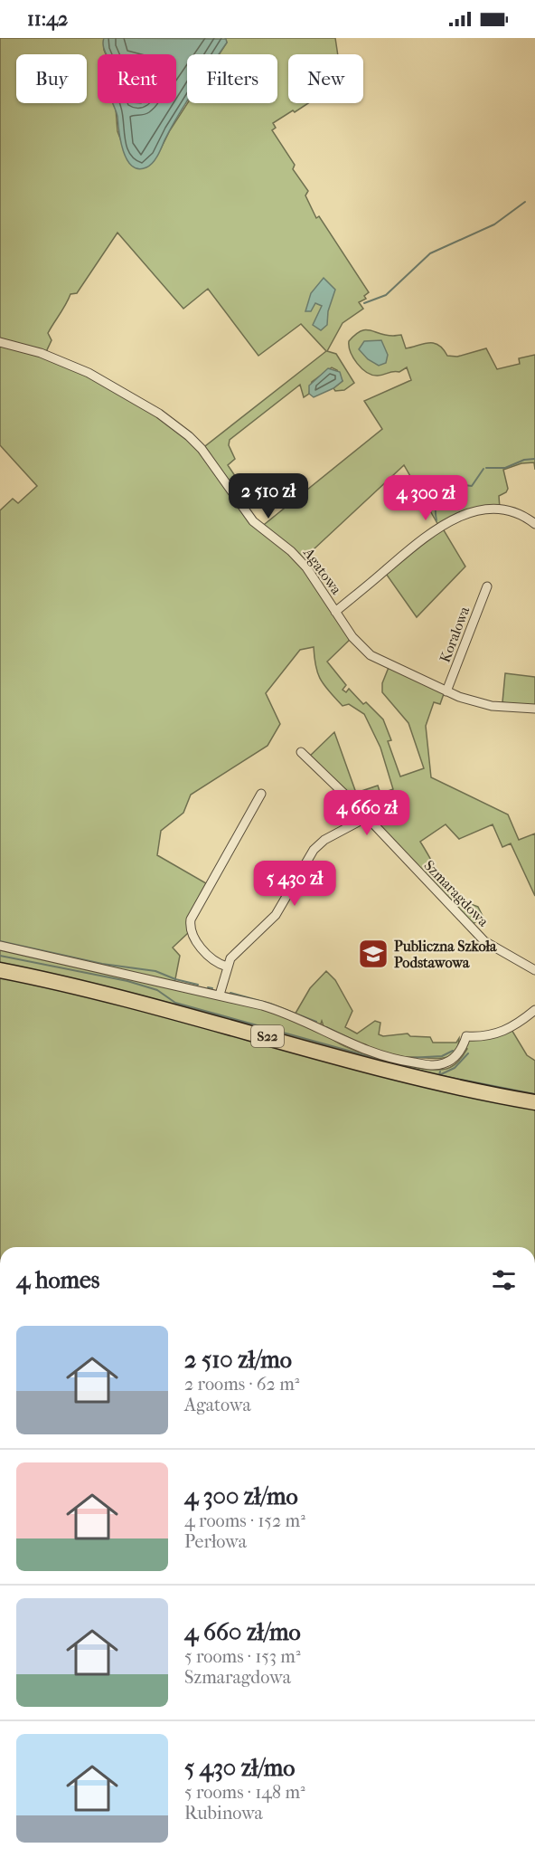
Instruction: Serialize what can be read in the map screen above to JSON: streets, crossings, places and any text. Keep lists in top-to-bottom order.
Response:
{
  "streets": {
    "highway": ["S22"],
    "street": ["Agatowa", "Koralowa", "Szmaragdowa"]
  },
  "crossings": [
    ["Agatowa", "Koralowa"]
  ],
  "places": {
    "school or university": ["Publiczna Szkoła Podstawowa"]
  },
  "page": {
    "status": "11:42",
    "chip": [
      "Buy",
      "Rent",
      "Filters",
      "New"
    ],
    "price": [
      "2 510 zł",
      "4 300 zł",
      "4 660 zł",
      "5 430 zł"
    ],
    "heading": "4 homes",
    "list": [
      {
        "name": "2 510 zł/mo",
        "note": "2 rooms · 62 m² · Agatowa"
      },
      {
        "name": "4 300 zł/mo",
        "note": "4 rooms · 152 m² · Perłowa"
      },
      {
        "name": "4 660 zł/mo",
        "note": "5 rooms · 153 m² · Szmaragdowa"
      },
      {
        "name": "5 430 zł/mo",
        "note": "5 rooms · 148 m² · Rubinowa"
      }
    ]
  }
}
